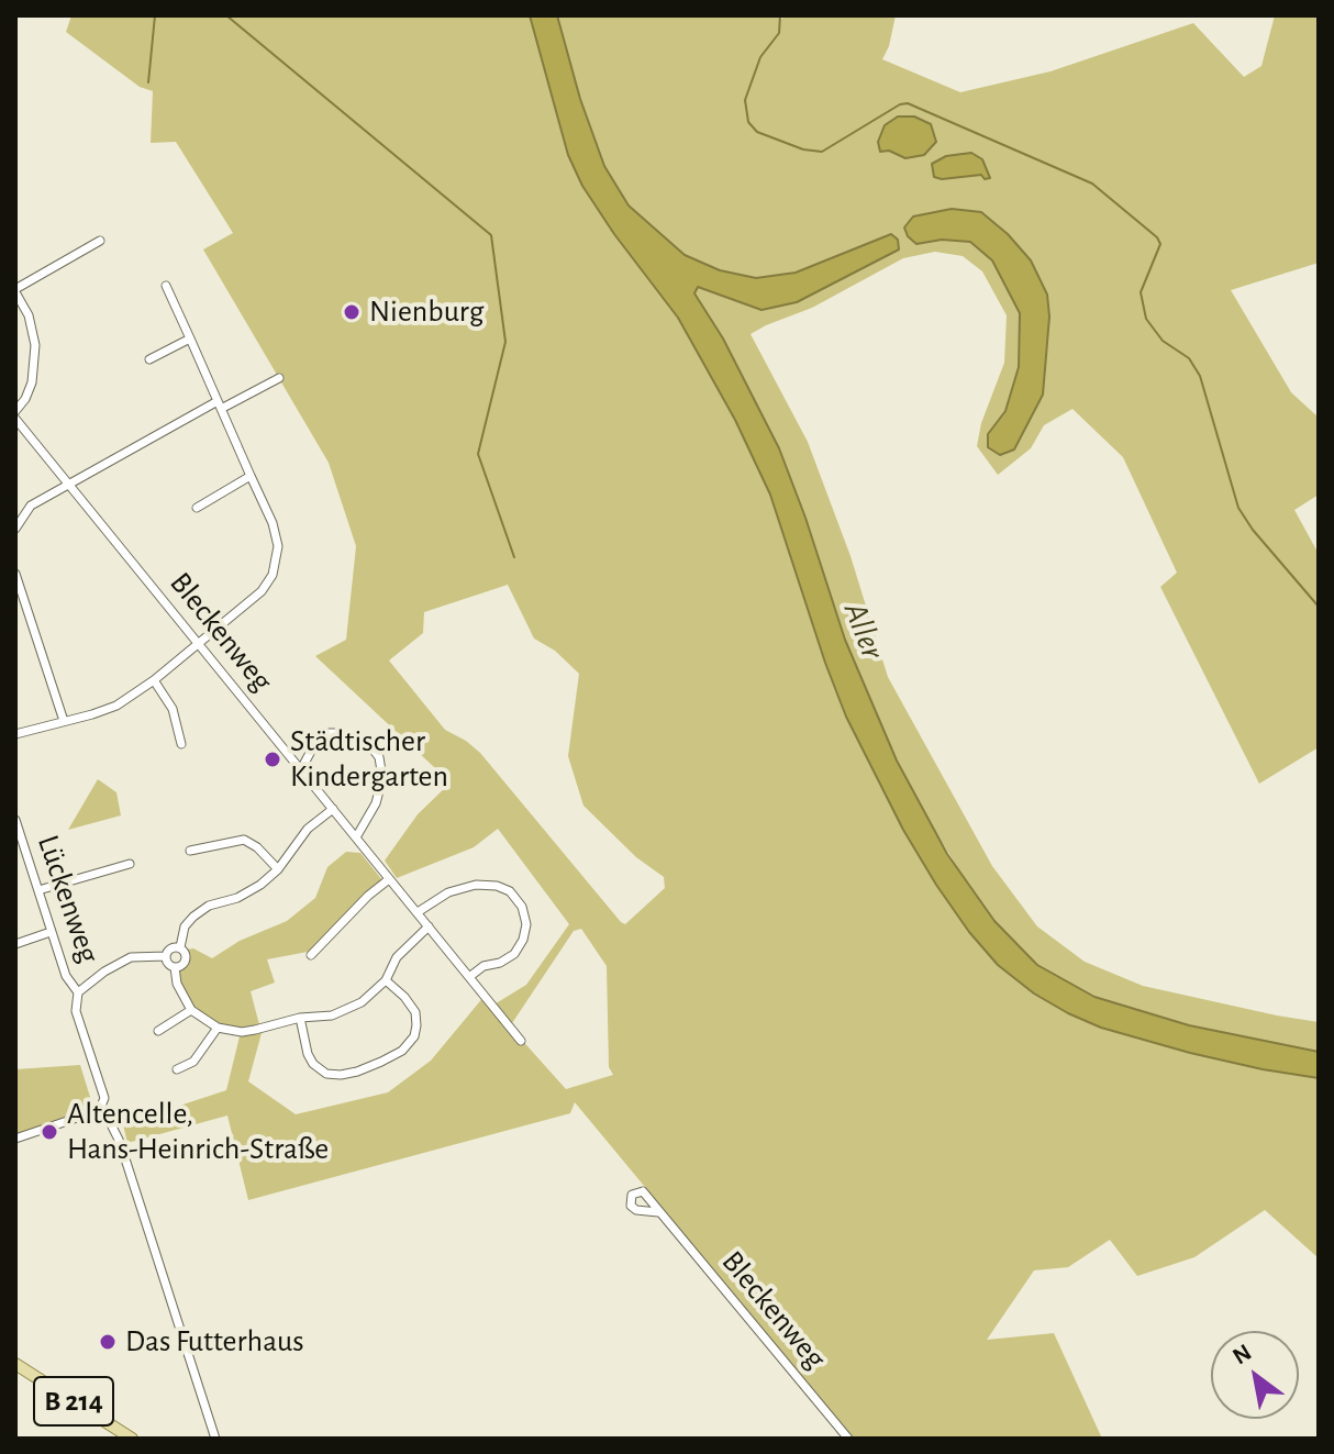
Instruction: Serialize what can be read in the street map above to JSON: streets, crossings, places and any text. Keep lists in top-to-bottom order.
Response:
{
  "streets": {
    "main road": ["B 214"],
    "street": ["Bleckenweg", "Lückenweg"]
  },
  "water": ["Aller"],
  "places": [
    "Nienburg",
    "Städtischer Kindergarten",
    "Altencelle, Hans-Heinrich-Straße",
    "Das Futterhaus"
  ],
  "north": "top left"
}
